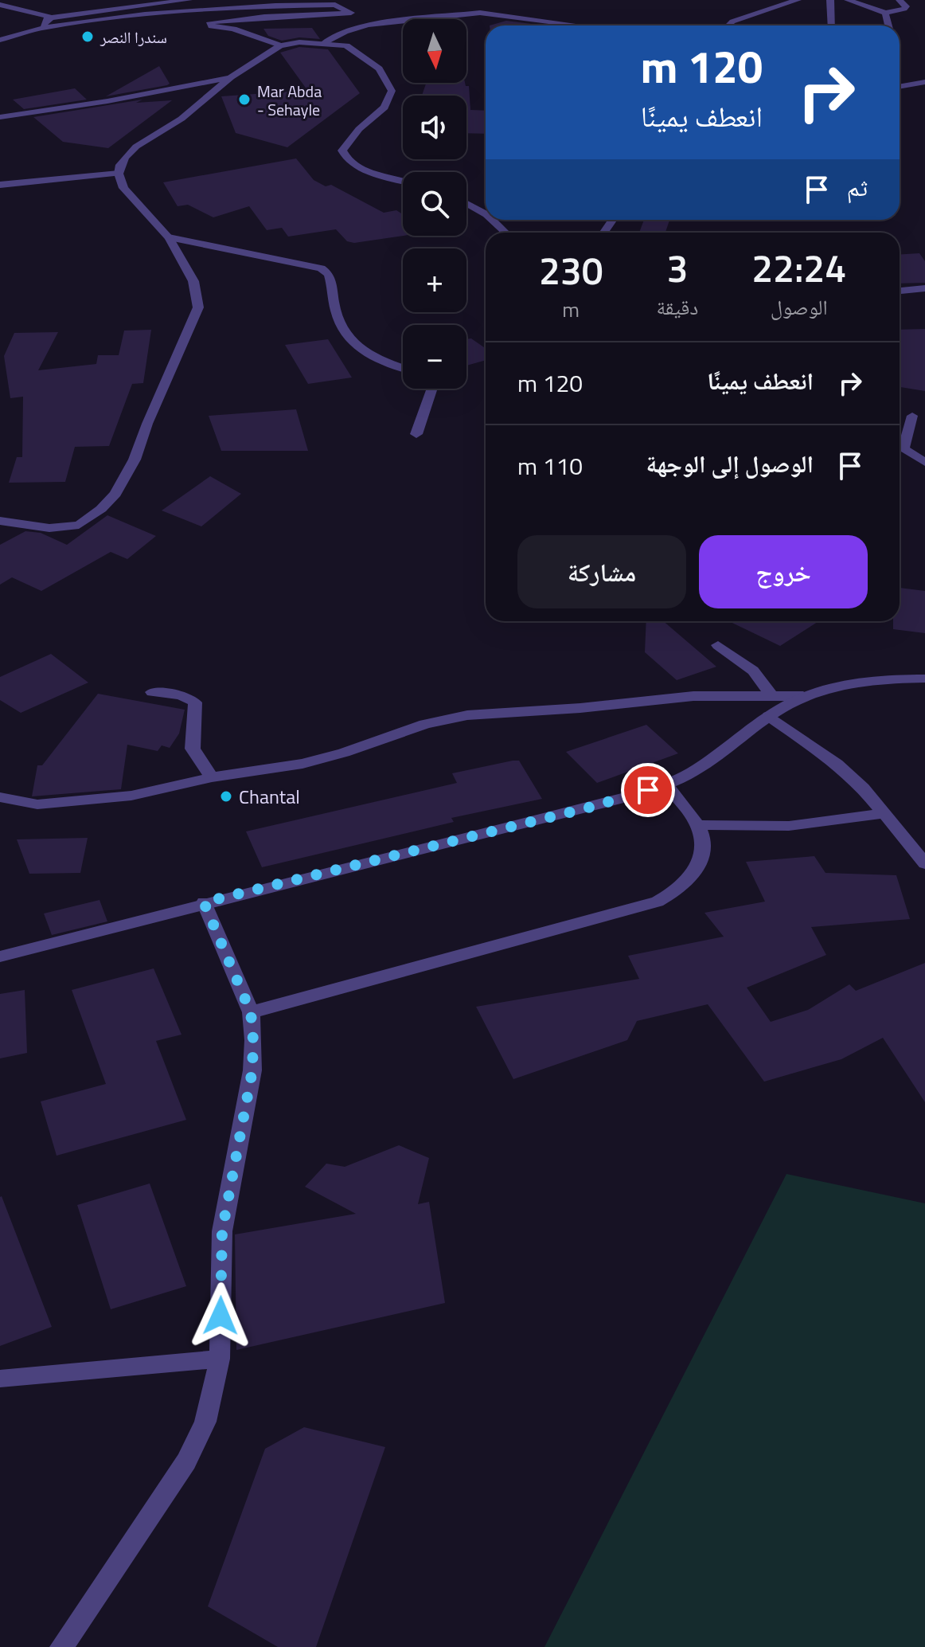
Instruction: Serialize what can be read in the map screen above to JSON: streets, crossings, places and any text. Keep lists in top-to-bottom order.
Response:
{
  "places": ["سندرا النصر", "Mar Abda - Sehayle", "Chantal"],
  "north": "bottom",
  "page": {
    "map_buttons": ["+", "−"],
    "turn": ["120 m", "انعطف يمينًا"],
    "then": "ثم",
    "eta": [
      "22:24",
      "الوصول",
      "3",
      "دقيقة",
      "230",
      "m"
    ],
    "list": [
      {
        "name": "انعطف يمينًا",
        "value": "120 m"
      },
      {
        "name": "الوصول إلى الوجهة",
        "value": "110 m"
      }
    ],
    "buttons": ["خروج", "مشاركة"]
  }
}
